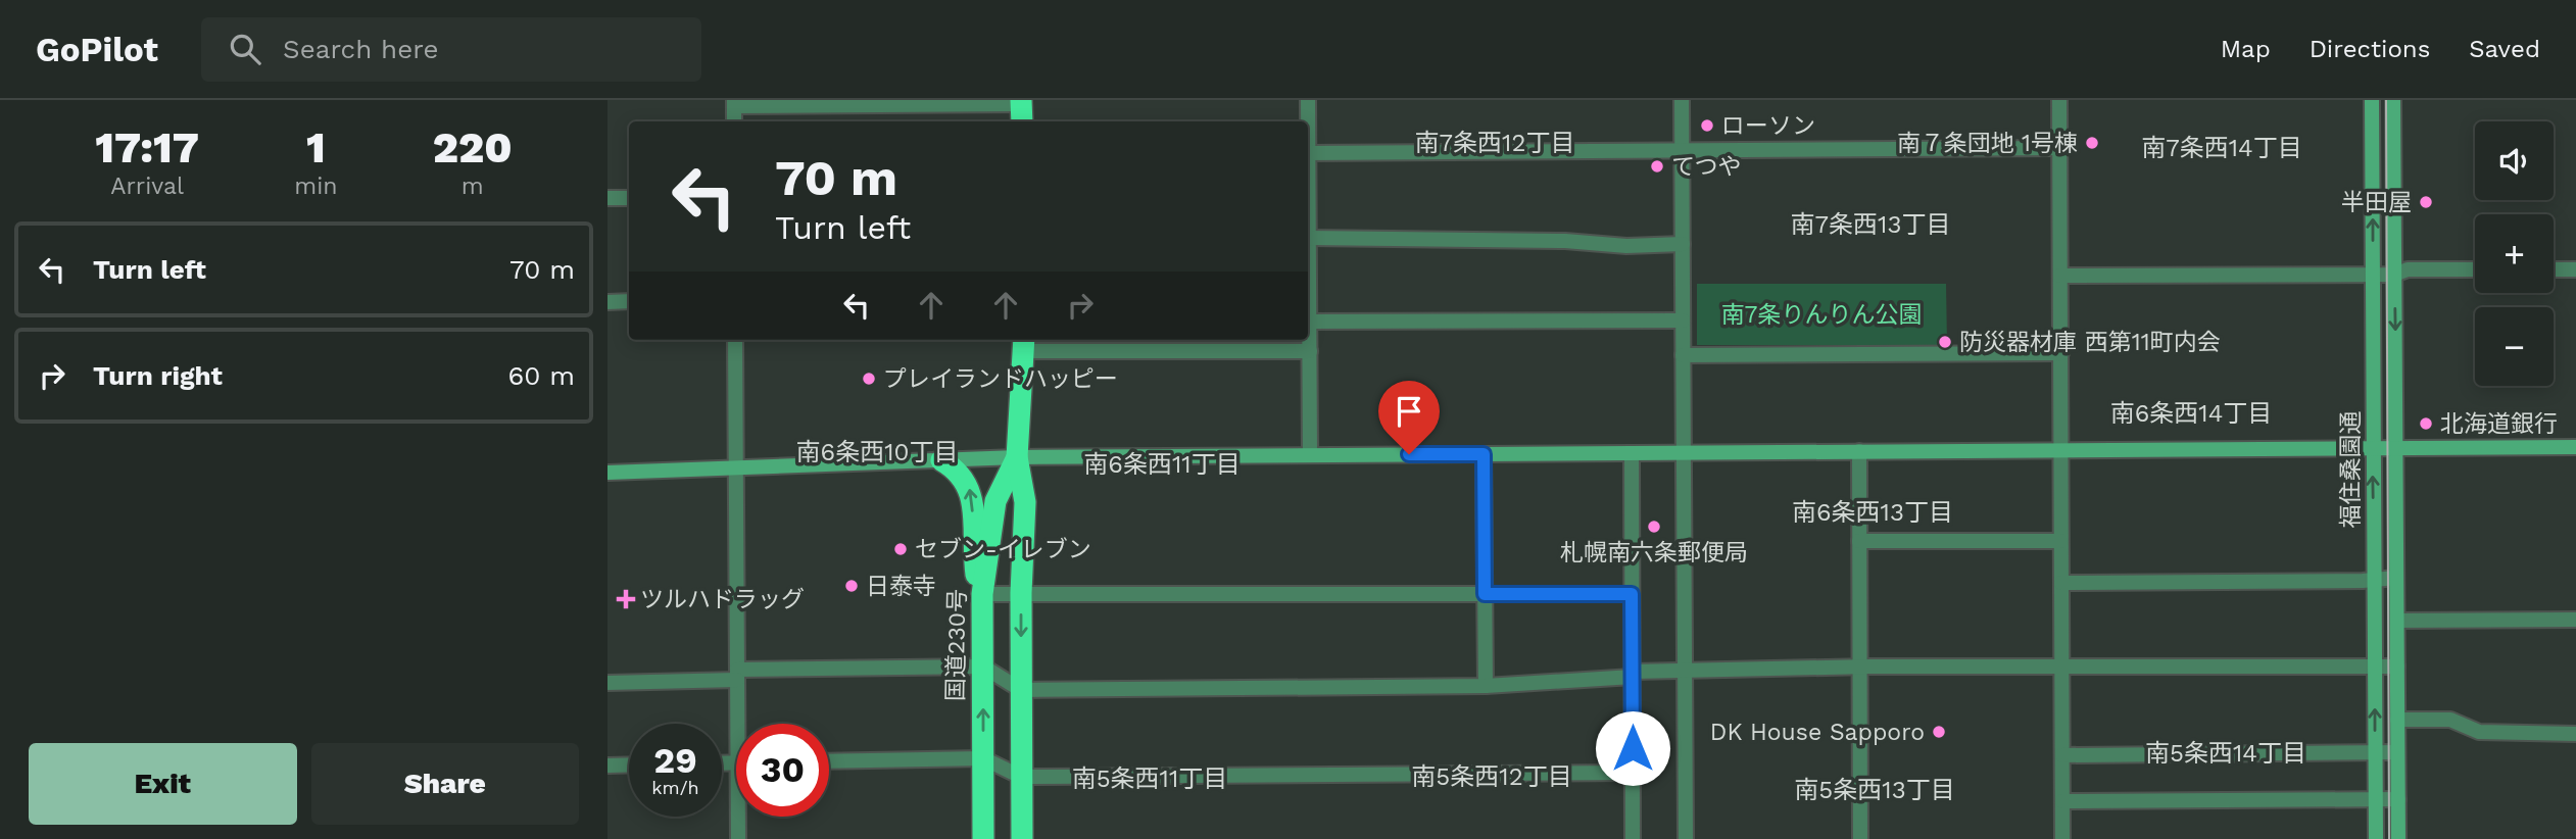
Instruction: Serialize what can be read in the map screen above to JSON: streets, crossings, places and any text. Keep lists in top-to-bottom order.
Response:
{
  "streets": {
    "highway": ["国道230号"],
    "street": ["福住桑園通"]
  },
  "districts": [
    "南7条西12丁目",
    "南7条西14丁目",
    "南7条西13丁目",
    "南6条西14丁目",
    "南6条西10丁目",
    "南6条西11丁目",
    "南6条西13丁目",
    "南5条西14丁目",
    "南5条西12丁目",
    "南5条西11丁目",
    "南5条西13丁目"
  ],
  "parks": ["南7条りんりん公園"],
  "places": {
    "other": [
      "ローソン",
      "南７条団地 1号棟",
      "てつや",
      "半田屋",
      "防災器材庫 西第11町内会",
      "プレイランドハッピー",
      "北海道銀行",
      "札幌南六条郵便局",
      "セブン-イレブン",
      "日泰寺",
      "DK House Sapporo"
    ],
    "health": ["ツルハドラッグ"]
  },
  "page": {
    "header": "GoPilot",
    "search": "Search here",
    "nav": ["Map", "Directions", "Saved"],
    "eta": [
      "17:17",
      "Arrival",
      "1",
      "min",
      "220",
      "m"
    ],
    "map_buttons": ["+", "−"],
    "turn": ["70 m", "Turn left"],
    "list": [
      {
        "name": "Turn left",
        "value": "70 m"
      },
      {
        "name": "Turn right",
        "value": "60 m"
      }
    ],
    "speed": "29 km/h",
    "limit": "30",
    "buttons": ["Exit", "Share"]
  }
}
